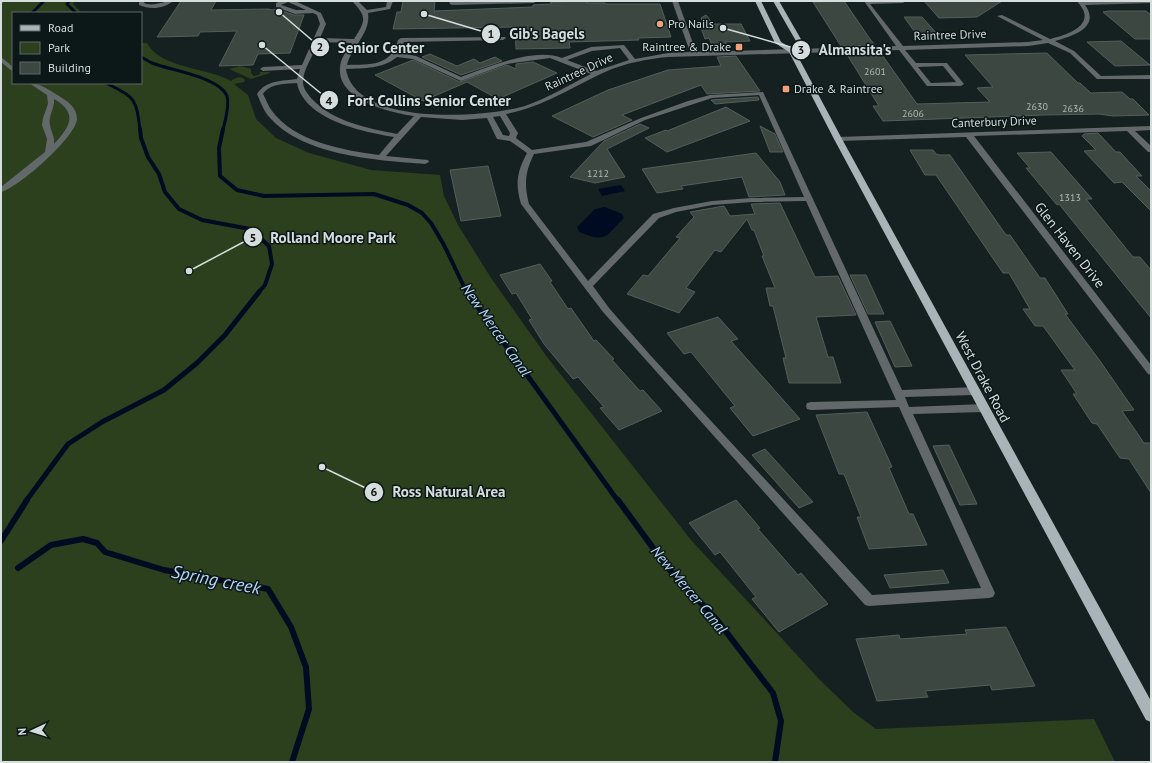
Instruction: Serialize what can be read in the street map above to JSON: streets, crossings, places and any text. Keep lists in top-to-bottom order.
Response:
{
  "streets": {
    "main road": ["West Drake Road"],
    "street": ["Raintree Drive", "Canterbury Drive", "Glen Haven Drive"]
  },
  "crossings": [
    ["Raintree Drive", "West Drake Road"],
    ["Canterbury Drive", "Glen Haven Drive"],
    ["Canterbury Drive", "West Drake Road"]
  ],
  "water": ["New Mercer Canal", "Spring creek"],
  "places": {
    "other": [
      "Senior Center",
      "Gib's Bagels",
      "Pro Nails",
      "Almansita's",
      "Fort Collins Senior Center",
      "Rolland Moore Park",
      "Ross Natural Area"
    ],
    "transit": ["Raintree & Drake", "Drake & Raintree"]
  },
  "house_numbers": [
    "2601",
    "2630",
    "2636",
    "2606",
    "1212",
    "1313"
  ],
  "legend": ["Road", "Park", "Building"],
  "north": "left"
}
